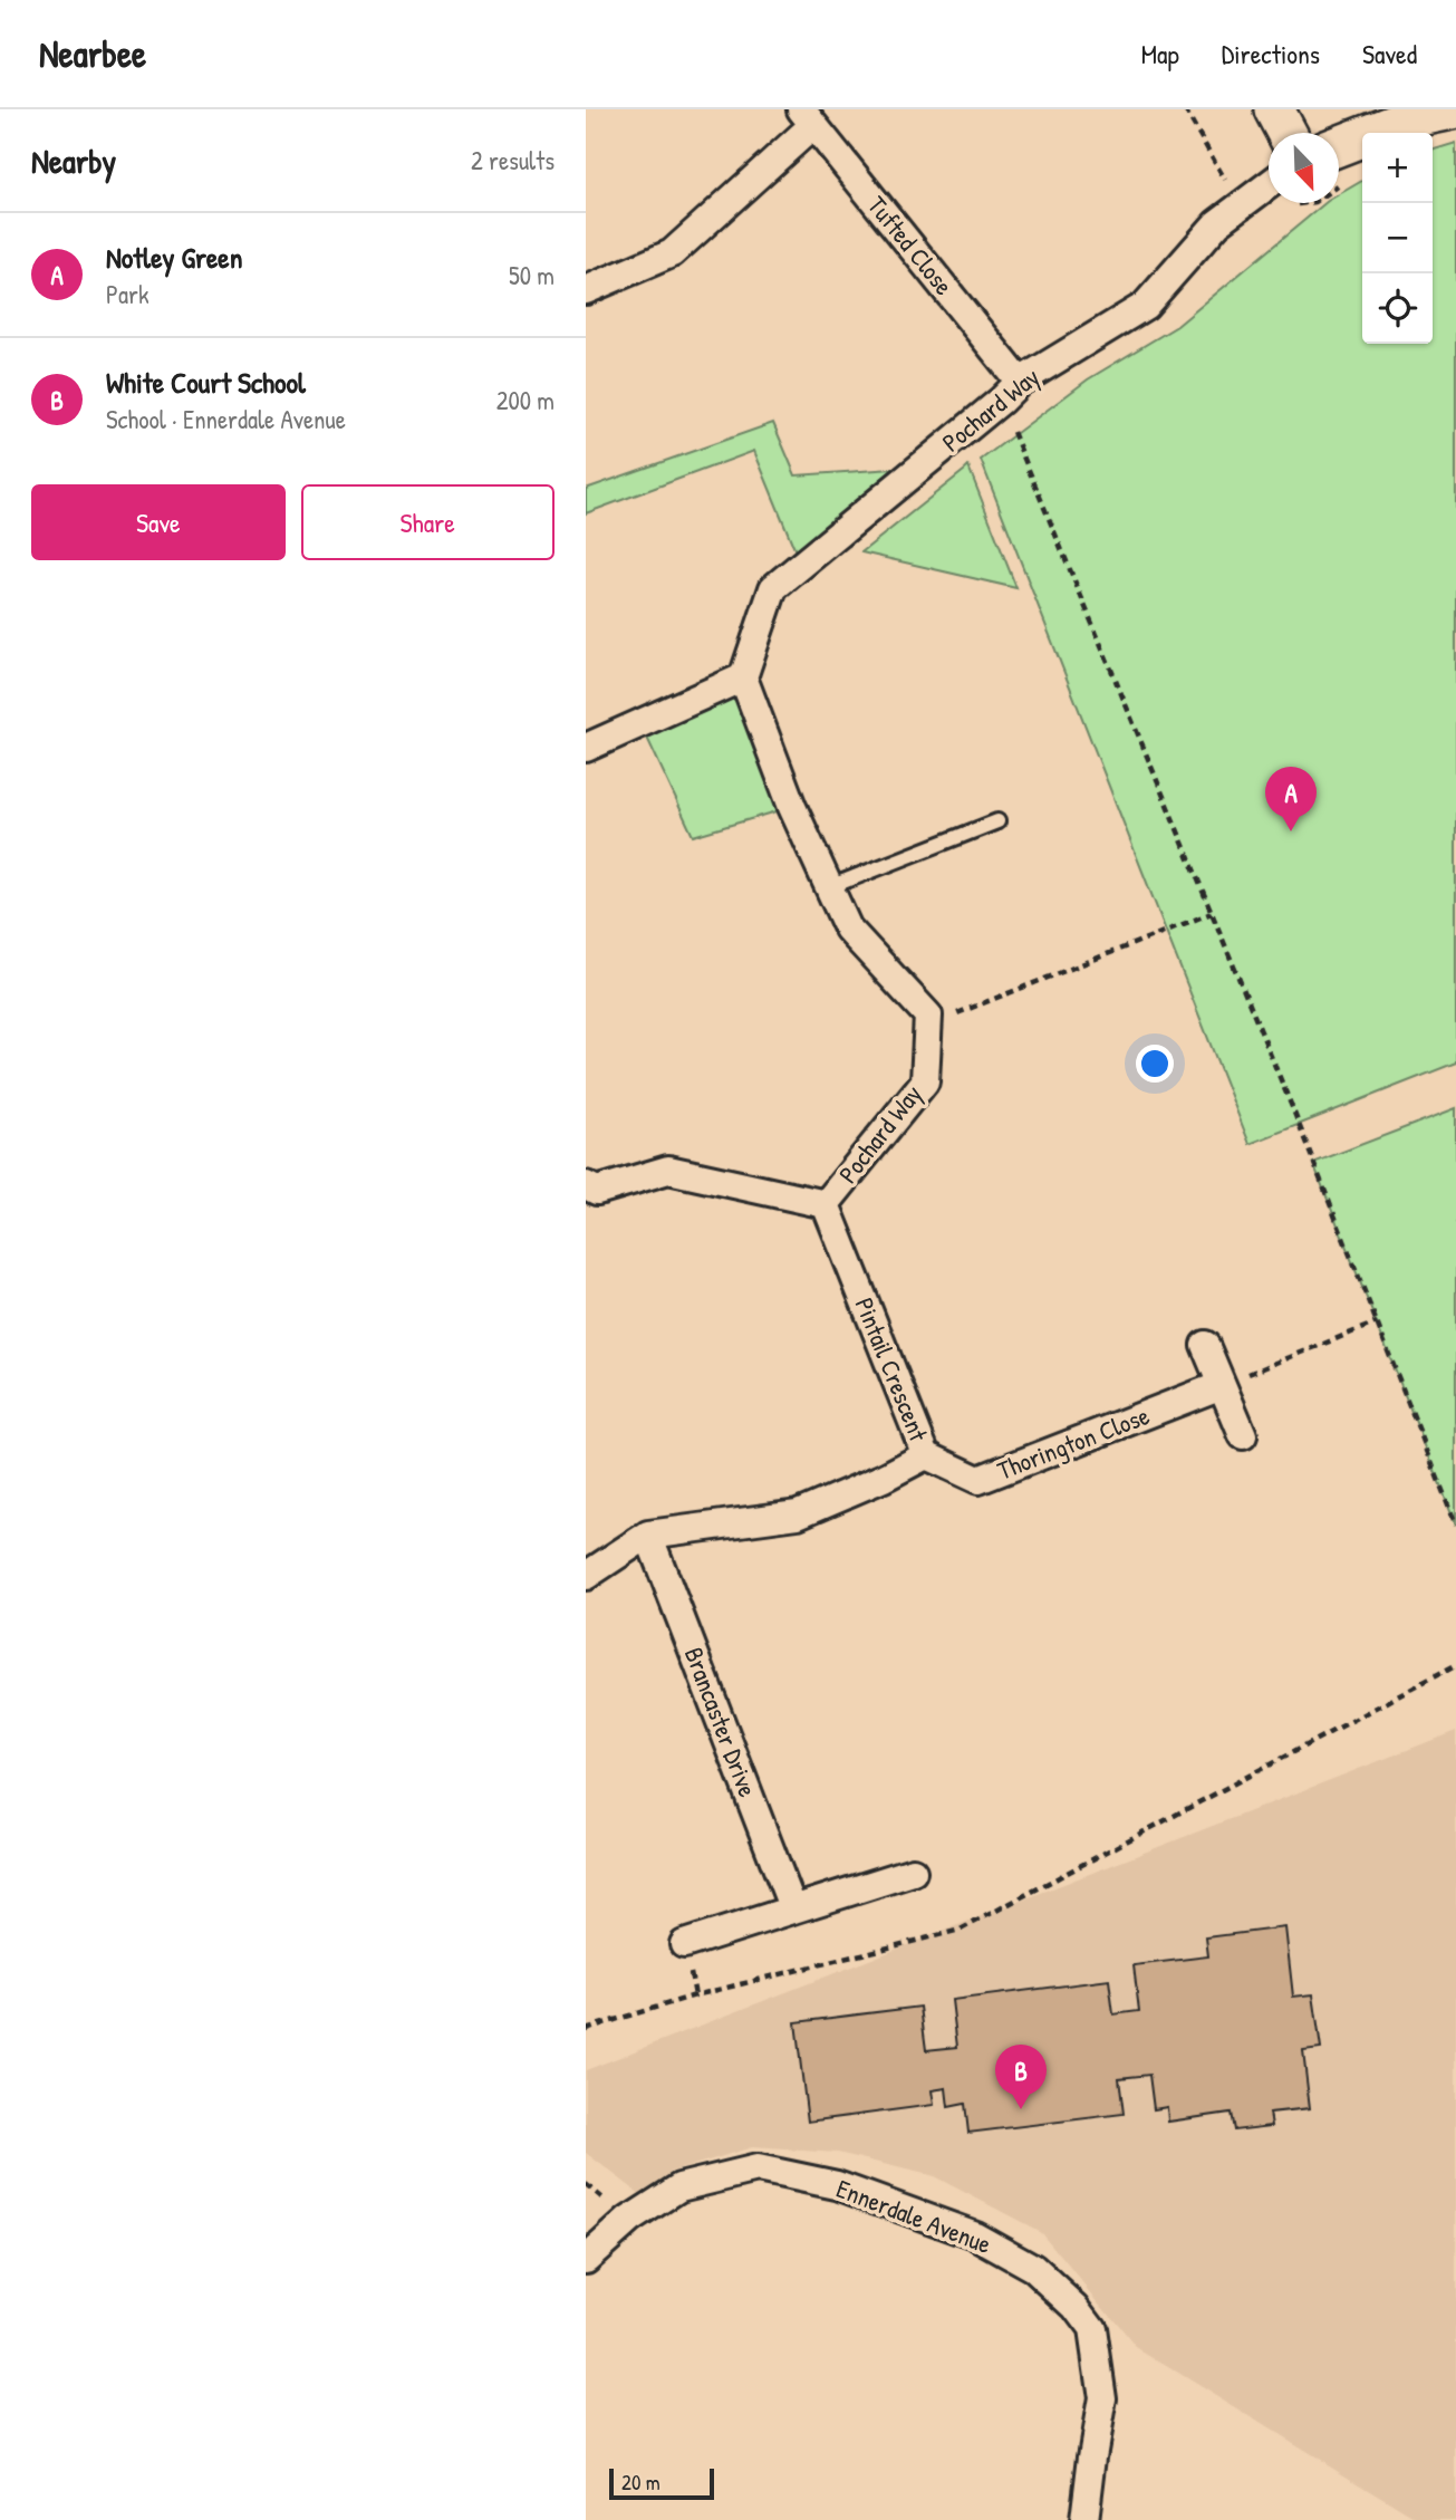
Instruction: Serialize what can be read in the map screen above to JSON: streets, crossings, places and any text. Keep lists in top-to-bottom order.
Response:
{
  "streets": {
    "street": [
      "Tufted Close",
      "Pochard Way",
      "Pintail Crescent",
      "Thorington Close",
      "Brancaster Drive",
      "Ennerdale Avenue"
    ]
  },
  "crossings": [
    ["Tufted Close", "Pochard Way"],
    ["Pochard Way", "Pintail Crescent"],
    ["Pintail Crescent", "Thorington Close"],
    ["Pintail Crescent", "Brancaster Drive"]
  ],
  "scale_bar": "20 m",
  "north": "bottom right",
  "page": {
    "header": "Nearbee",
    "nav": ["Map", "Directions", "Saved"],
    "heading": ["Nearby", "2 results"],
    "map_buttons": ["+", "−"],
    "list": [
      {
        "mark": "A",
        "name": "Notley Green",
        "note": "Park",
        "value": "50 m"
      },
      {
        "mark": "B",
        "name": "White Court School",
        "note": "School · Ennerdale Avenue",
        "value": "200 m"
      }
    ],
    "buttons": ["Save", "Share"],
    "pins": ["A", "B"],
    "scale": "20 m"
  }
}
